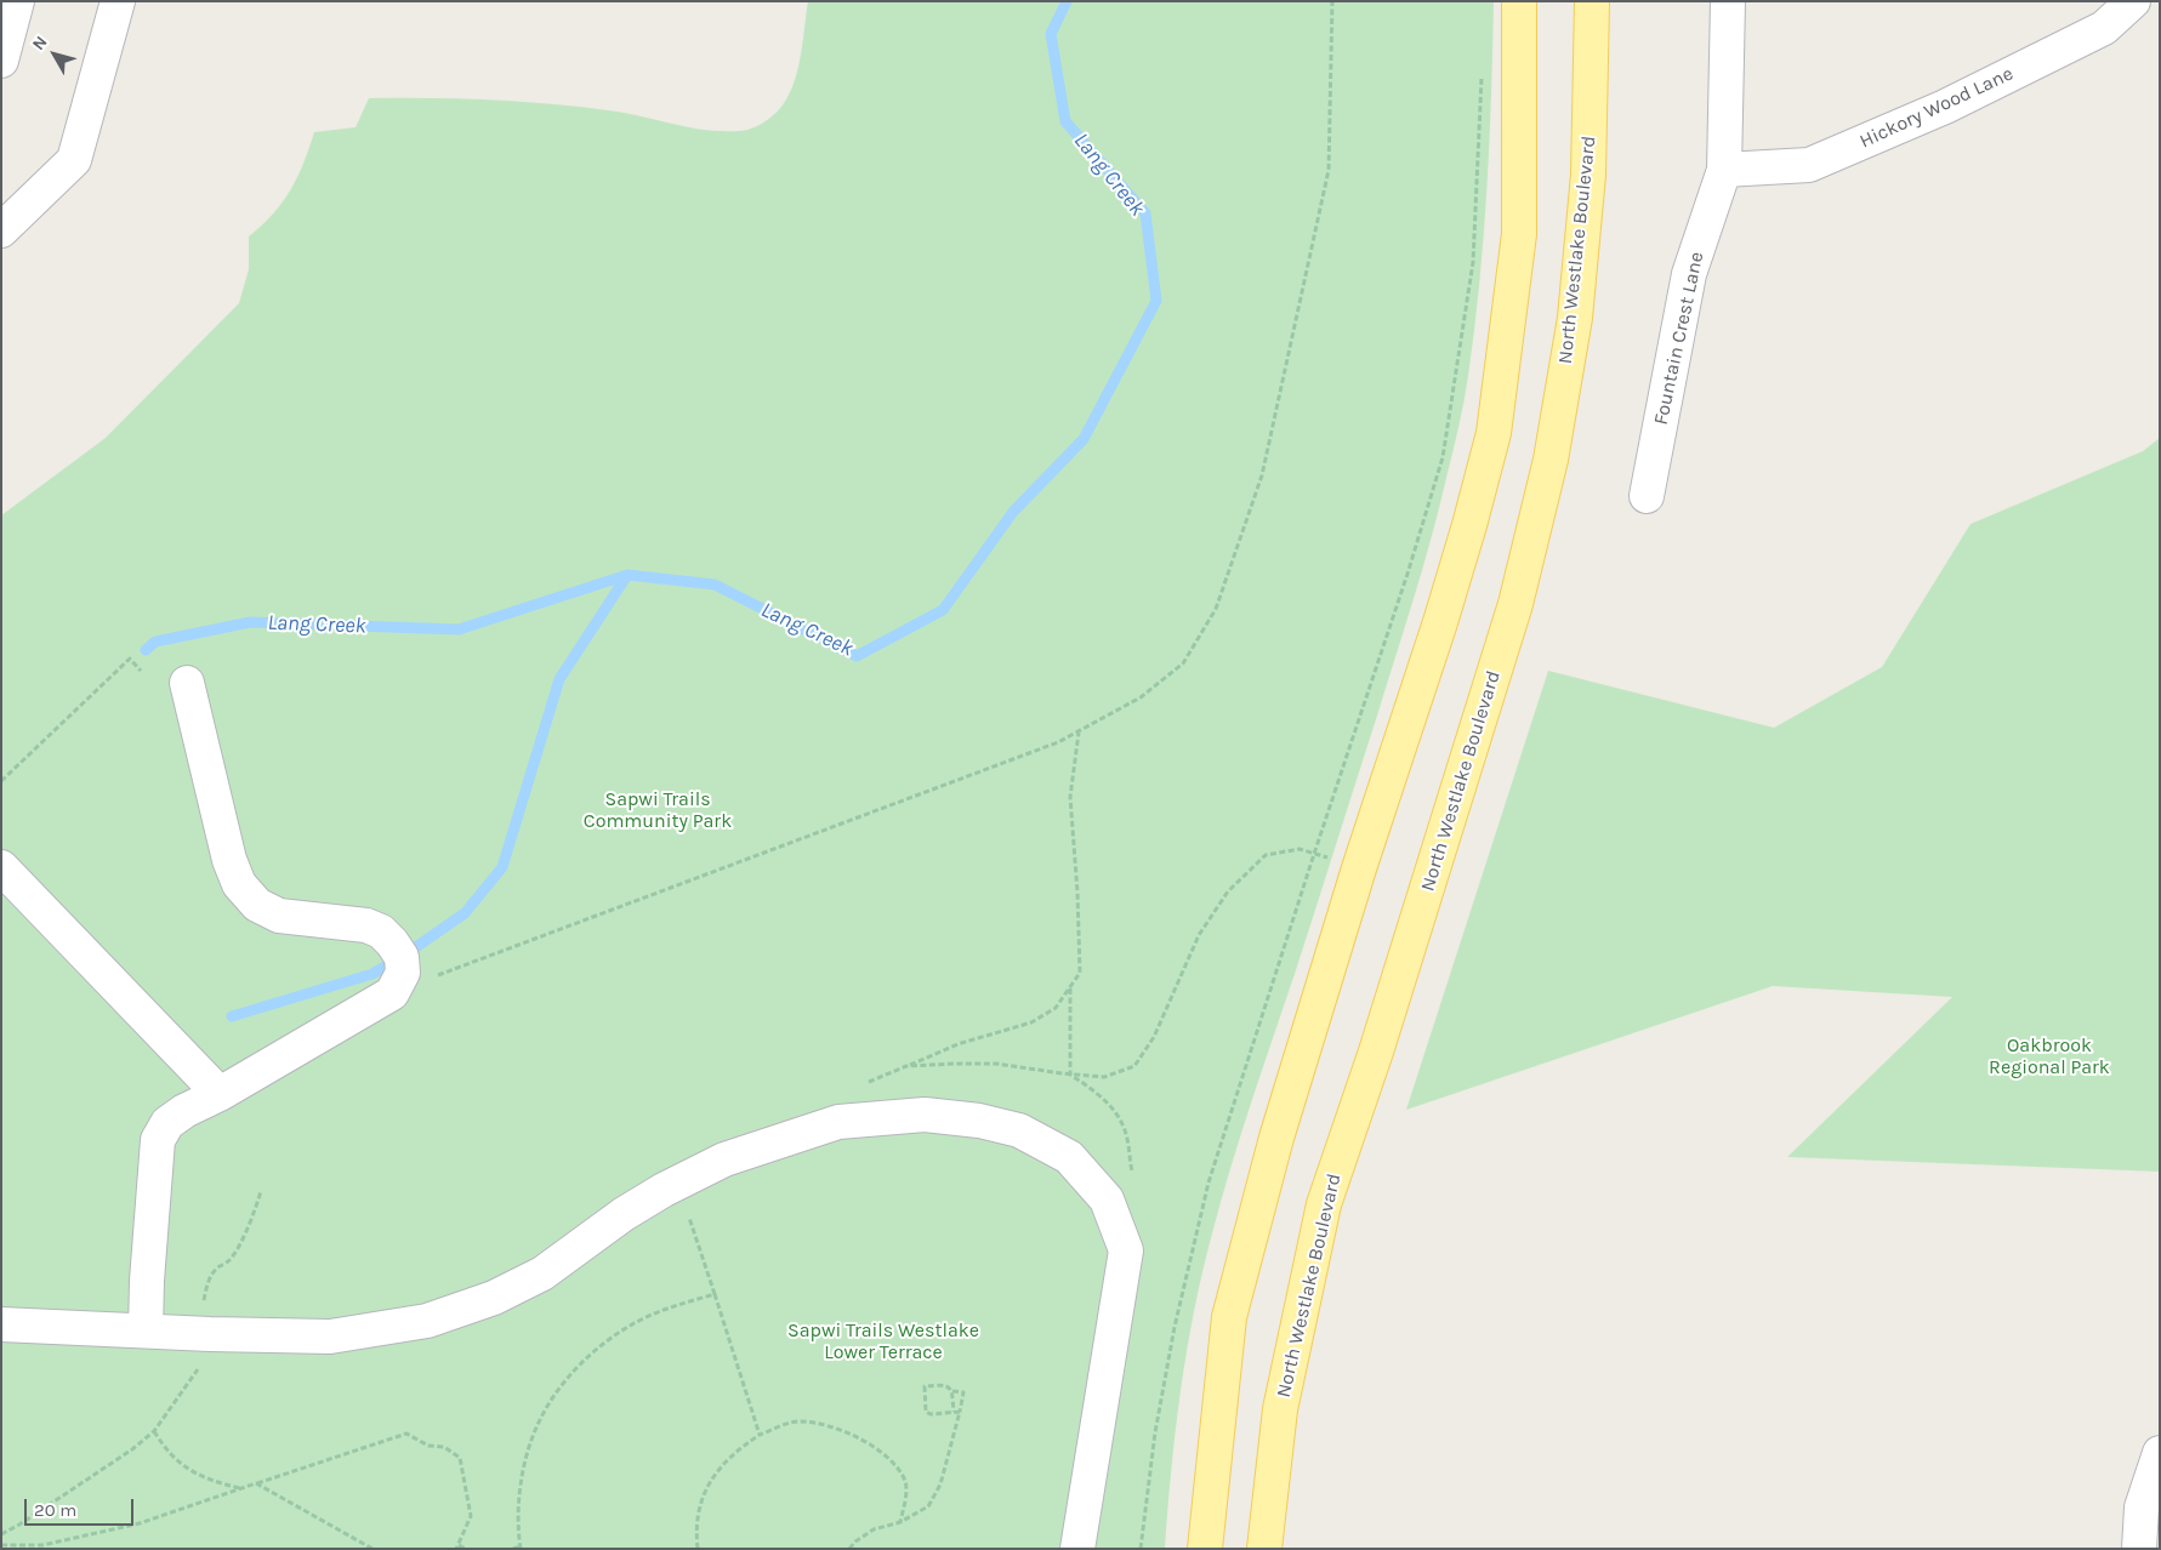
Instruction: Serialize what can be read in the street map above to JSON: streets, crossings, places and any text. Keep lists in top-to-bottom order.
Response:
{
  "streets": {
    "main road": ["North Westlake Boulevard"],
    "street": ["Hickory Wood Lane", "Fountain Crest Lane"]
  },
  "crossings": [
    ["Hickory Wood Lane", "Fountain Crest Lane"]
  ],
  "water": ["Lang Creek"],
  "parks": ["Sapwi Trails Community Park", "Oakbrook Regional Park", "Sapwi Trails Westlake Lower Terrace"],
  "scale_bar": "20 m",
  "north": "top left"
}
